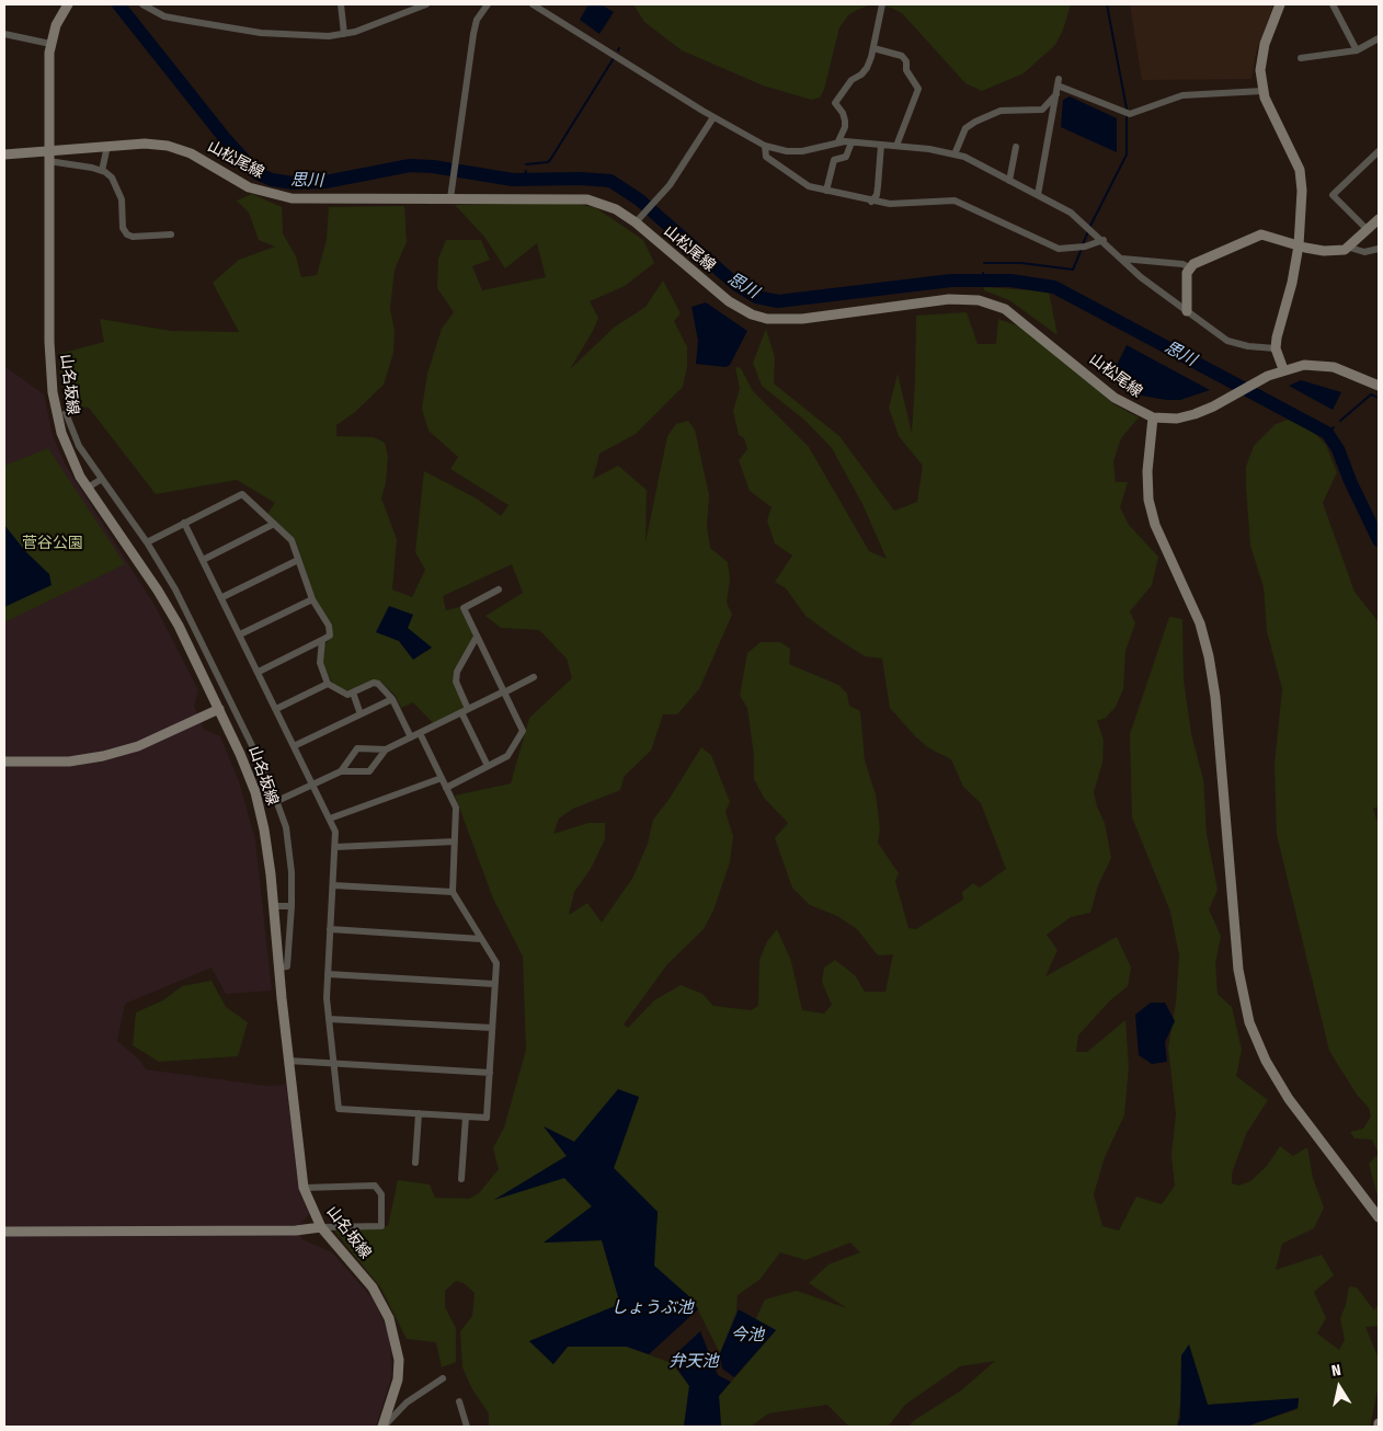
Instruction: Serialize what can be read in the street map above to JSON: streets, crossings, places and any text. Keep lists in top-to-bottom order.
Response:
{
  "streets": {
    "main road": ["山松尾線", "山名坂線"]
  },
  "crossings": [
    ["山松尾線", "山名坂線"]
  ],
  "water": [
    "思川",
    "しょうぶ池",
    "今池",
    "弁天池"
  ],
  "parks": ["菅谷公園"],
  "north": "top"
}
